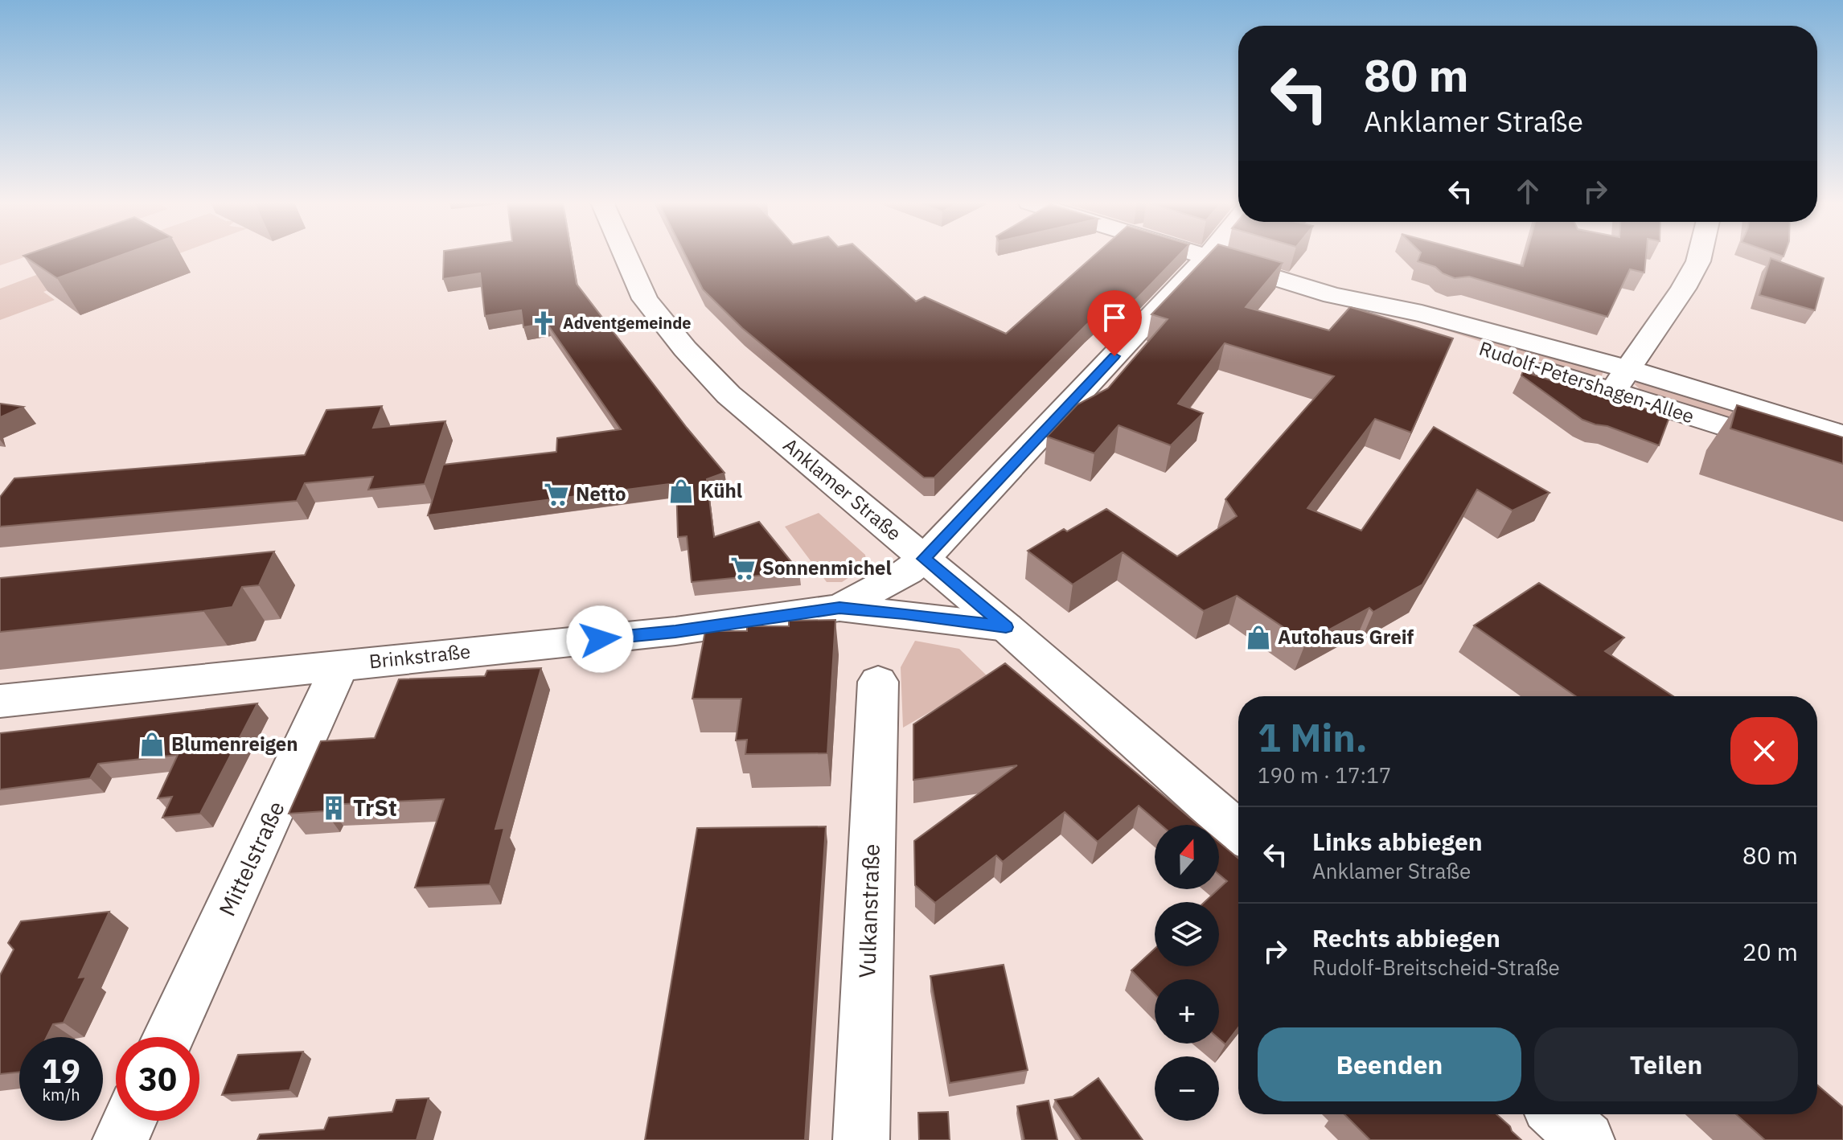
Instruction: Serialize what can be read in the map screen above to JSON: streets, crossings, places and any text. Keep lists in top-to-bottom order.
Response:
{
  "streets": {
    "street": [
      "Rudolf-Petershagen-Allee",
      "Anklamer Straße",
      "Brinkstraße",
      "Mittelstraße",
      "Vulkanstraße"
    ]
  },
  "crossings": [
    ["Rudolf-Petershagen-Allee", "Brinkstraße"],
    ["Anklamer Straße", "Brinkstraße"],
    ["Brinkstraße", "Mittelstraße"]
  ],
  "places": {
    "church": ["Adventgemeinde"],
    "shop": ["Kühl", "Autohaus Greif", "Blumenreigen"],
    "supermarket": ["Netto", "Sonnenmichel"],
    "building": ["TrSt"]
  },
  "north": "top",
  "page": {
    "turn": ["80 m", "Anklamer Straße"],
    "heading": ["1 Min.", "190 m · 17:17"],
    "list": [
      {
        "name": "Links abbiegen",
        "note": "Anklamer Straße",
        "value": "80 m"
      },
      {
        "name": "Rechts abbiegen",
        "note": "Rudolf-Breitscheid-Straße",
        "value": "20 m"
      }
    ],
    "map_buttons": ["+", "−"],
    "buttons": ["Beenden", "Teilen"],
    "speed": "19 km/h",
    "limit": "30"
  }
}
